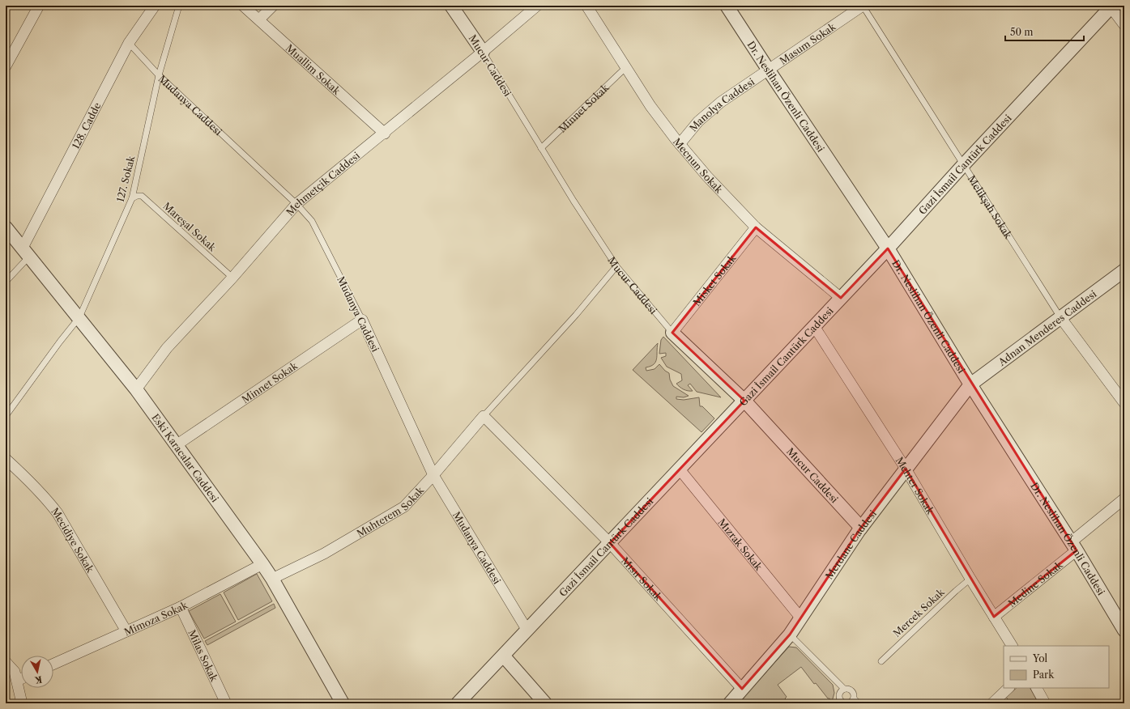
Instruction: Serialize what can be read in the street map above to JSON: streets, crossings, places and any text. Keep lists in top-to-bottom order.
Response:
{
  "streets": {
    "street": [
      "Masum Sokak",
      "Mucur Caddesi",
      "Muallim Sokak",
      "Dr. Neslihan Özenli Caddesi",
      "Mudanya Caddesi",
      "Manolya Caddesi",
      "Minnet Sokak",
      "128. Cadde",
      "Gazi İsmail Cantürk Caddesi",
      "Mecnun Sokak",
      "Mehmetçik Caddesi",
      "Melikşah Sokak",
      "Misket Sokak",
      "Adnan Menderes Caddesi",
      "Eski Karacalar Caddesi",
      "Mehter Sokak",
      "Muhterem Sokak",
      "Mecidiye Sokak",
      "Mızrak Sokak",
      "Merdane Caddesi",
      "Mısır Sokak",
      "Medine Sokak",
      "Mimoza Sokak",
      "Milas Sokak"
    ],
    "lane": ["127. Sokak", "Mareşal Sokak", "Mercek Sokak"]
  },
  "crossings": [
    ["Masum Sokak", "Dr. Neslihan Özenli Caddesi"],
    ["Masum Sokak", "Manolya Caddesi"],
    ["Masum Sokak", "Melikşah Sokak"],
    ["Mucur Caddesi", "Minnet Sokak"],
    ["Mucur Caddesi", "Gazi İsmail Cantürk Caddesi"],
    ["Mucur Caddesi", "Mehmetçik Caddesi"],
    ["Mucur Caddesi", "Misket Sokak"],
    ["Mucur Caddesi", "Merdane Caddesi"],
    ["Muallim Sokak", "Mehmetçik Caddesi"],
    ["Dr. Neslihan Özenli Caddesi", "Manolya Caddesi"],
    ["Dr. Neslihan Özenli Caddesi", "Gazi İsmail Cantürk Caddesi"],
    ["Dr. Neslihan Özenli Caddesi", "Adnan Menderes Caddesi"],
    ["Dr. Neslihan Özenli Caddesi", "Merdane Caddesi"],
    ["Dr. Neslihan Özenli Caddesi", "Medine Sokak"],
    ["Mudanya Caddesi", "Minnet Sokak"],
    ["Mudanya Caddesi", "128. Cadde"],
    ["Mudanya Caddesi", "Gazi İsmail Cantürk Caddesi"],
    ["Mudanya Caddesi", "127. Sokak"],
    ["Mudanya Caddesi", "Mehmetçik Caddesi"],
    ["Mudanya Caddesi", "Muhterem Sokak"],
    ["Manolya Caddesi", "Mecnun Sokak"],
    ["Minnet Sokak", "Mecnun Sokak"],
    ["Minnet Sokak", "Eski Karacalar Caddesi"],
    ["128. Cadde", "Eski Karacalar Caddesi"],
    ["Gazi İsmail Cantürk Caddesi", "Mecnun Sokak"],
    ["Gazi İsmail Cantürk Caddesi", "Melikşah Sokak"],
    ["Gazi İsmail Cantürk Caddesi", "Mehter Sokak"],
    ["Gazi İsmail Cantürk Caddesi", "Mızrak Sokak"],
    ["Gazi İsmail Cantürk Caddesi", "Mısır Sokak"],
    ["Mecnun Sokak", "Misket Sokak"],
    ["127. Sokak", "Mareşal Sokak"],
    ["127. Sokak", "Eski Karacalar Caddesi"],
    ["Mehmetçik Caddesi", "Mareşal Sokak"],
    ["Mehmetçik Caddesi", "Eski Karacalar Caddesi"],
    ["Melikşah Sokak", "Adnan Menderes Caddesi"],
    ["Adnan Menderes Caddesi", "Merdane Caddesi"],
    ["Eski Karacalar Caddesi", "Muhterem Sokak"],
    ["Eski Karacalar Caddesi", "Mimoza Sokak"],
    ["Mehter Sokak", "Merdane Caddesi"],
    ["Mehter Sokak", "Medine Sokak"],
    ["Mehter Sokak", "Mercek Sokak"],
    ["Muhterem Sokak", "Mısır Sokak"],
    ["Mecidiye Sokak", "Mimoza Sokak"],
    ["Mızrak Sokak", "Merdane Caddesi"],
    ["Merdane Caddesi", "Mısır Sokak"],
    ["Mimoza Sokak", "Milas Sokak"]
  ],
  "legend": ["Yol", "Park"],
  "scale_bar": "50 m",
  "north": "bottom"
}
